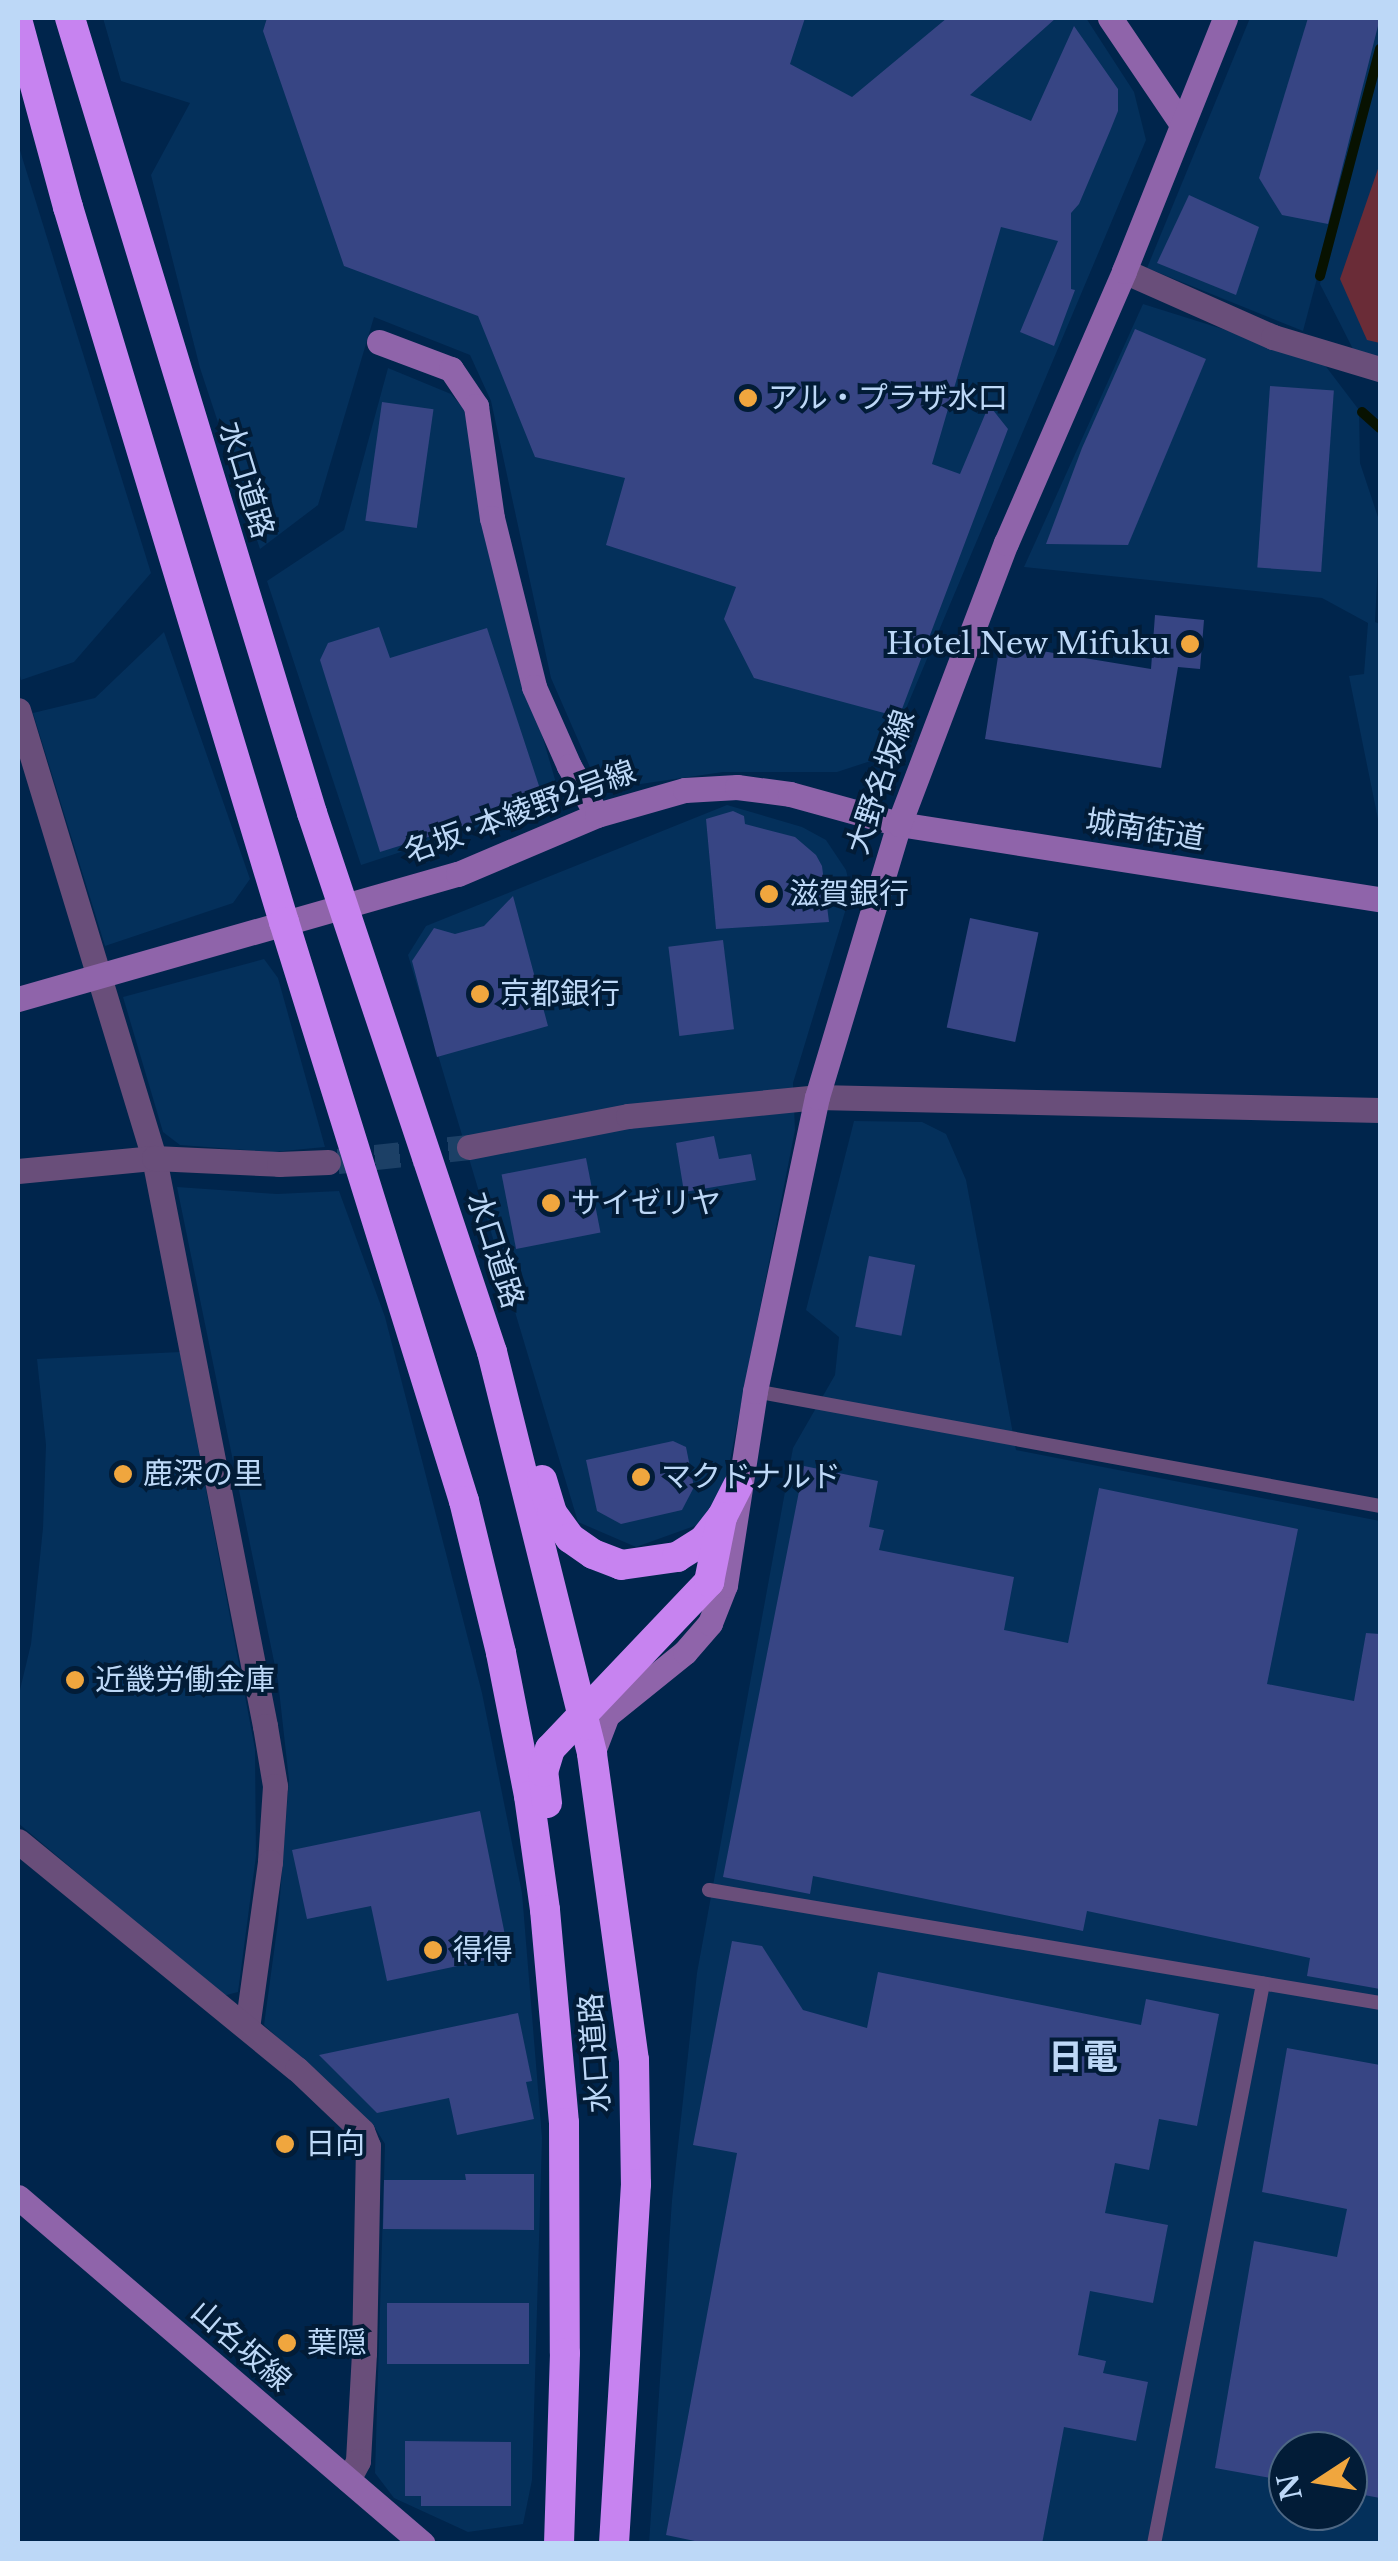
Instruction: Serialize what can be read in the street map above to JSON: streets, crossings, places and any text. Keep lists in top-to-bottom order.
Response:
{
  "streets": {
    "highway": ["水口道路"],
    "main road": [
      "大野名坂線",
      "名坂･本綾野2号線",
      "城南街道",
      "山名坂線"
    ]
  },
  "crossings": [
    ["水口道路", "大野名坂線"],
    ["水口道路", "名坂･本綾野2号線"],
    ["大野名坂線", "名坂･本綾野2号線"],
    ["大野名坂線", "城南街道"],
    ["名坂･本綾野2号線", "城南街道"]
  ],
  "districts": ["日電"],
  "places": [
    "アル・プラザ水口",
    "Hotel New Mifuku",
    "滋賀銀行",
    "京都銀行",
    "サイゼリヤ",
    "鹿深の里",
    "マクドナルド",
    "近畿労働金庫",
    "得得",
    "日向",
    "葉隠"
  ],
  "north": "left"
}
